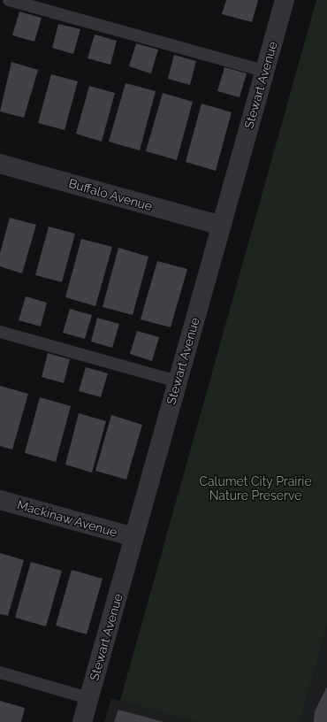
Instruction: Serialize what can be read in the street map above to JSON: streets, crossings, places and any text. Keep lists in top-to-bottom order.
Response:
{
  "streets": {
    "street": ["Stewart Avenue", "Buffalo Avenue", "Mackinaw Avenue"]
  },
  "crossings": [
    ["Stewart Avenue", "Buffalo Avenue"],
    ["Stewart Avenue", "Mackinaw Avenue"]
  ],
  "parks": ["Calumet City Prairie Nature Preserve"]
}
